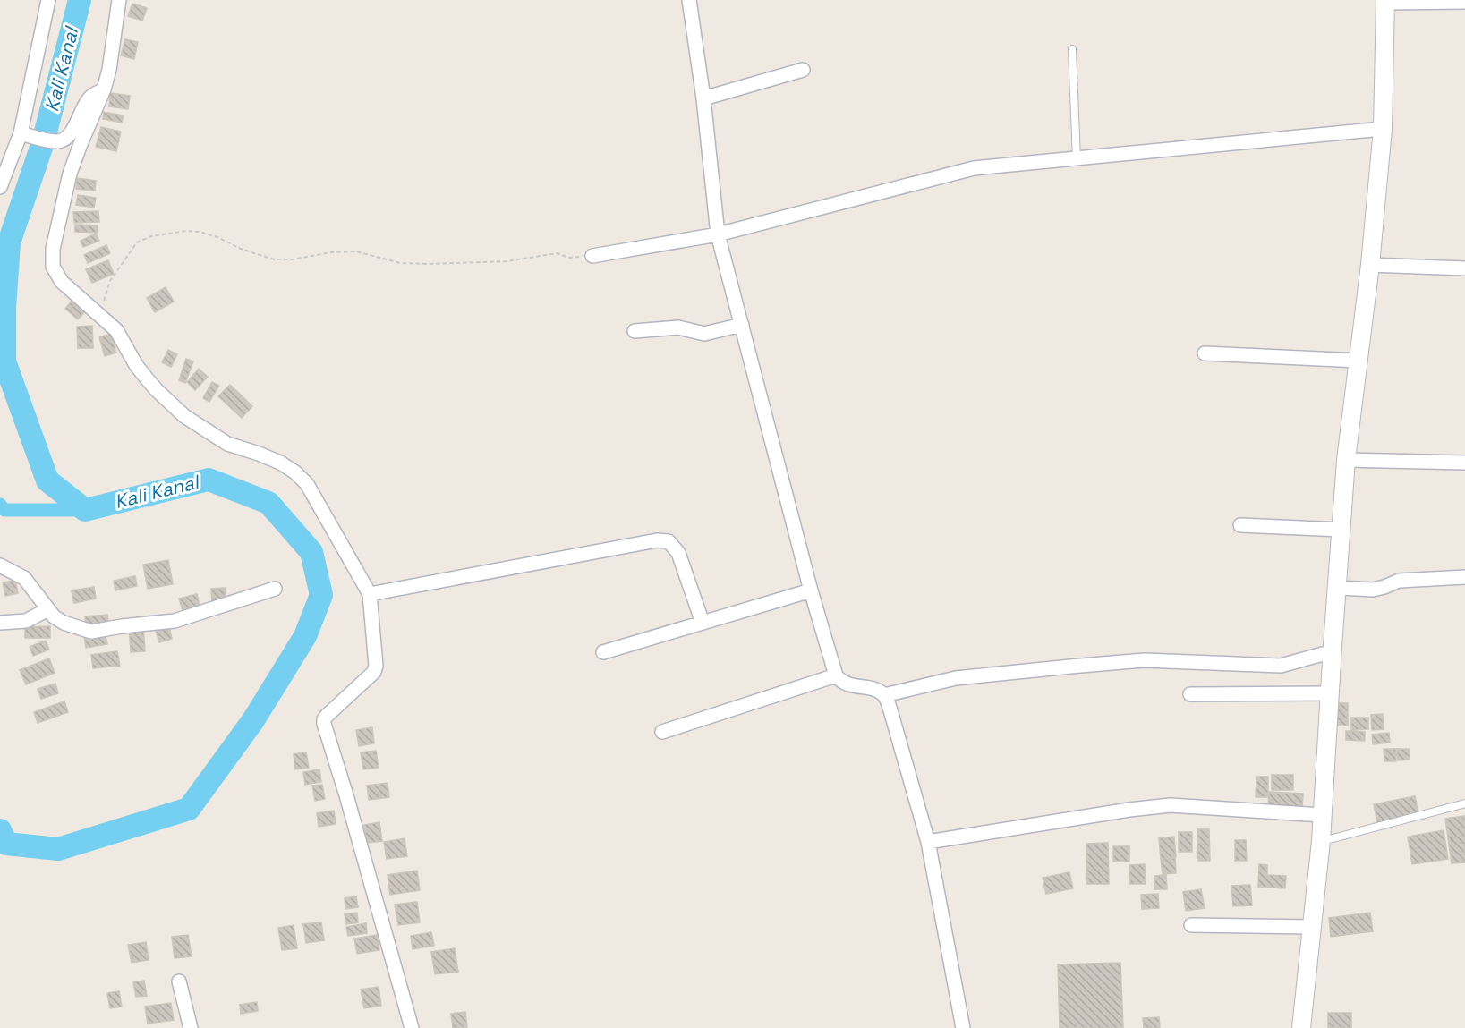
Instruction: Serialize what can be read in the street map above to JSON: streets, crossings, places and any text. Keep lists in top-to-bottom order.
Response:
{
  "water": ["Kali Kanal"]
}
